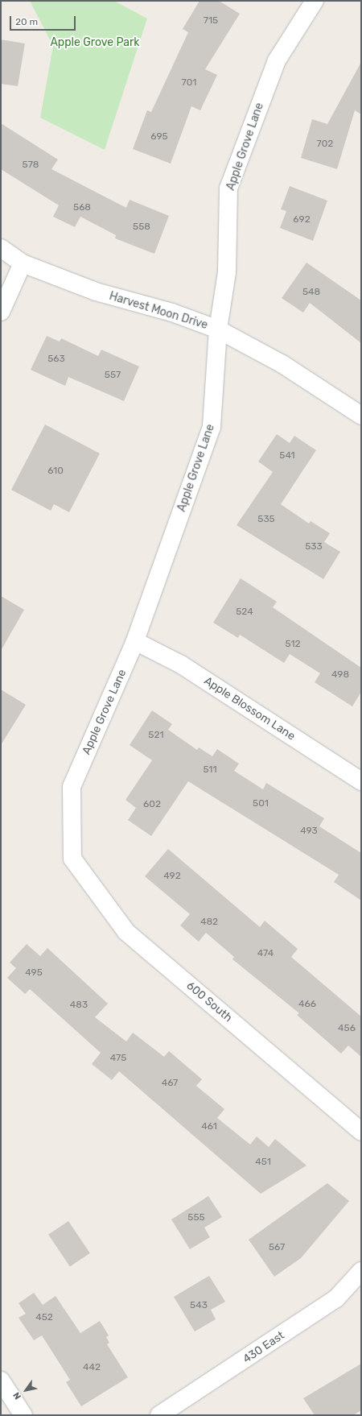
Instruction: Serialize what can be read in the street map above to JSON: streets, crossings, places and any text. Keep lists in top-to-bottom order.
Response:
{
  "streets": {
    "street": [
      "Apple Grove Lane",
      "Harvest Moon Drive",
      "Apple Blossom Lane",
      "600 South",
      "430 East"
    ]
  },
  "crossings": [
    ["Apple Grove Lane", "Harvest Moon Drive"],
    ["Apple Grove Lane", "Apple Blossom Lane"],
    ["Apple Grove Lane", "600 South"]
  ],
  "parks": ["Apple Grove Park"],
  "house_numbers": [
    "715",
    "701",
    "695",
    "702",
    "578",
    "568",
    "692",
    "558",
    "548",
    "563",
    "557",
    "541",
    "610",
    "535",
    "533",
    "524",
    "512",
    "498",
    "521",
    "511",
    "501",
    "602",
    "493",
    "492",
    "482",
    "474",
    "495",
    "466",
    "483",
    "456",
    "475",
    "467",
    "461",
    "451",
    "555",
    "567",
    "543",
    "452",
    "442"
  ],
  "scale_bar": "20 m",
  "north": "bottom left"
}
